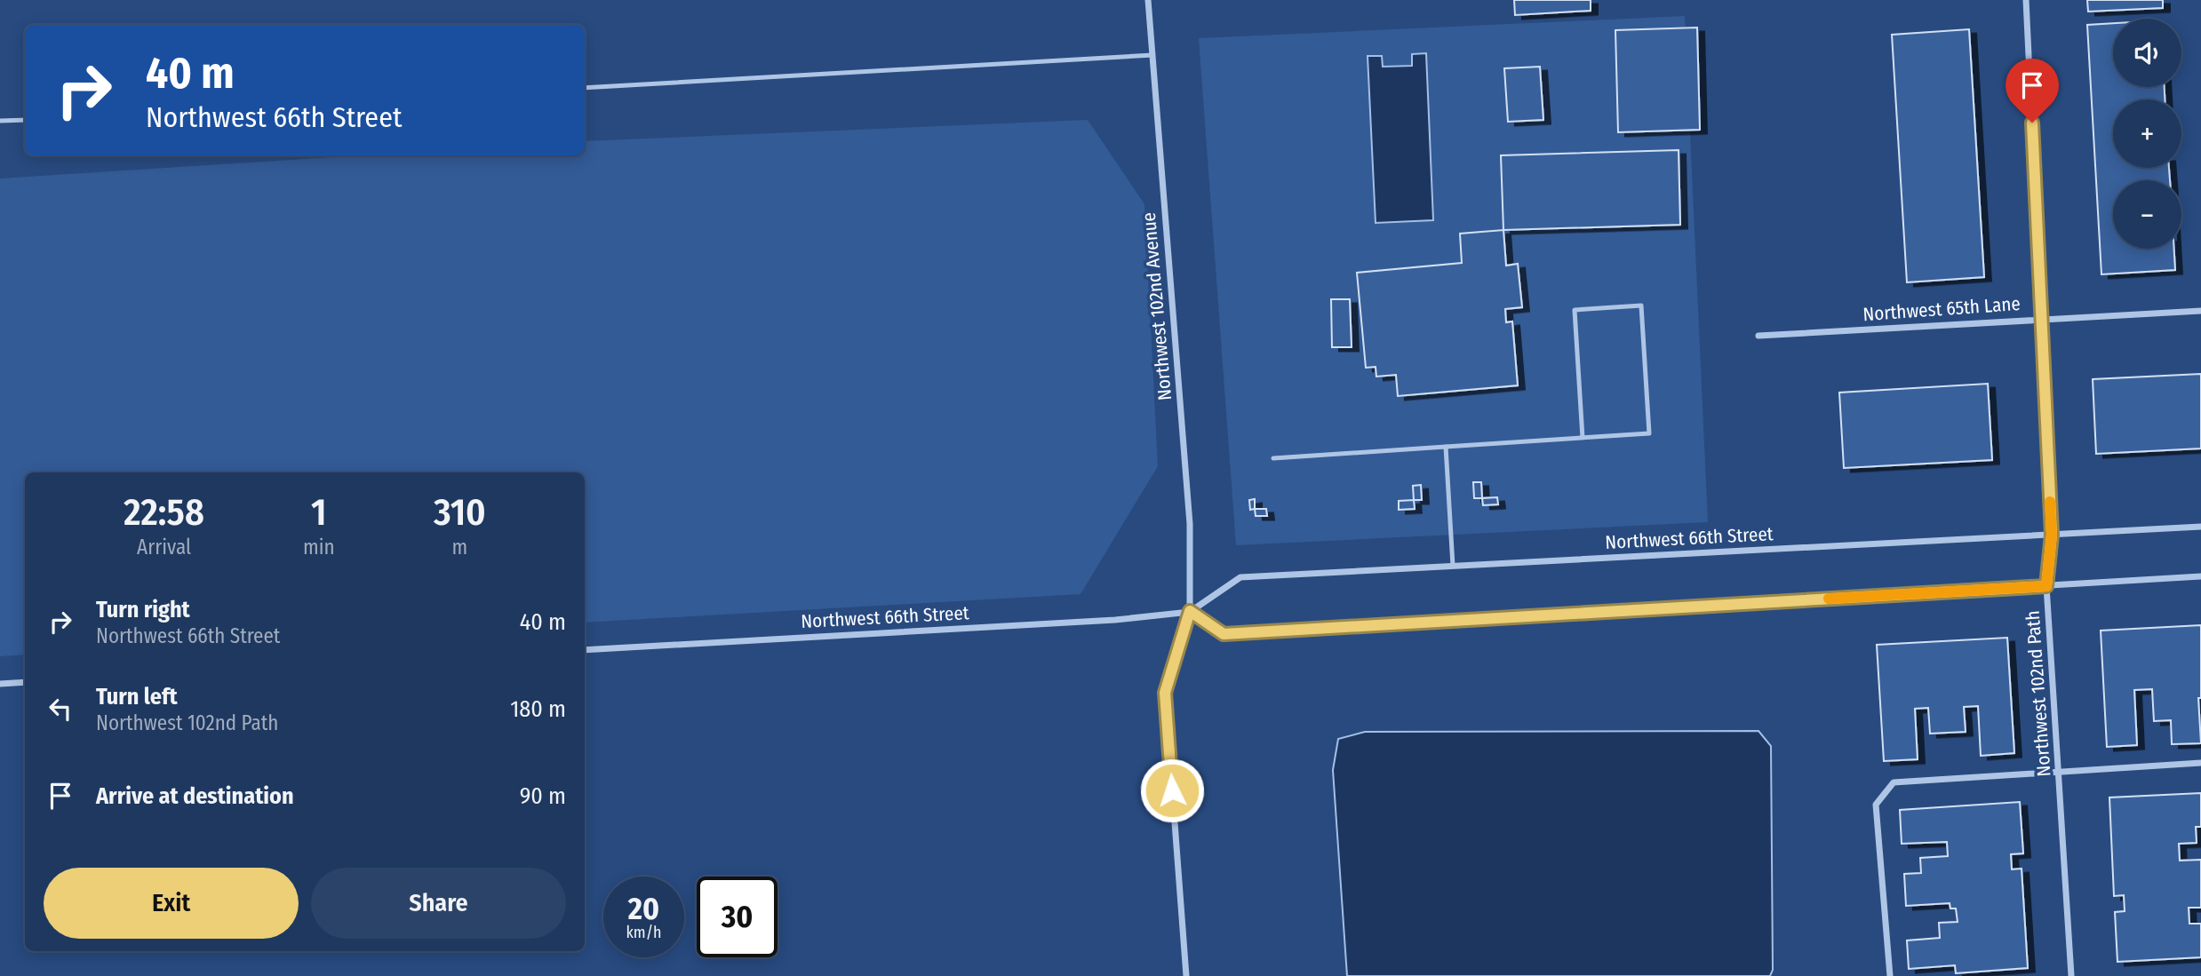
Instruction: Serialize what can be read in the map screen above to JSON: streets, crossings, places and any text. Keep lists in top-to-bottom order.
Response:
{
  "streets": {
    "street": [
      "Northwest 102nd Avenue",
      "Northwest 65th Lane",
      "Northwest 66th Street",
      "Northwest 102nd Path"
    ]
  },
  "crossings": [
    ["Northwest 102nd Avenue", "Northwest 66th Street"],
    ["Northwest 65th Lane", "Northwest 102nd Path"],
    ["Northwest 66th Street", "Northwest 102nd Path"]
  ],
  "page": {
    "map_buttons": ["+", "−"],
    "turn": ["40 m", "Northwest 66th Street"],
    "eta": [
      "22:58",
      "Arrival",
      "1",
      "min",
      "310",
      "m"
    ],
    "list": [
      {
        "name": "Turn right",
        "note": "Northwest 66th Street",
        "value": "40 m"
      },
      {
        "name": "Turn left",
        "note": "Northwest 102nd Path",
        "value": "180 m"
      },
      {
        "name": "Arrive at destination",
        "value": "90 m"
      }
    ],
    "buttons": ["Exit", "Share"],
    "speed": "20 km/h",
    "limit": "30"
  }
}
